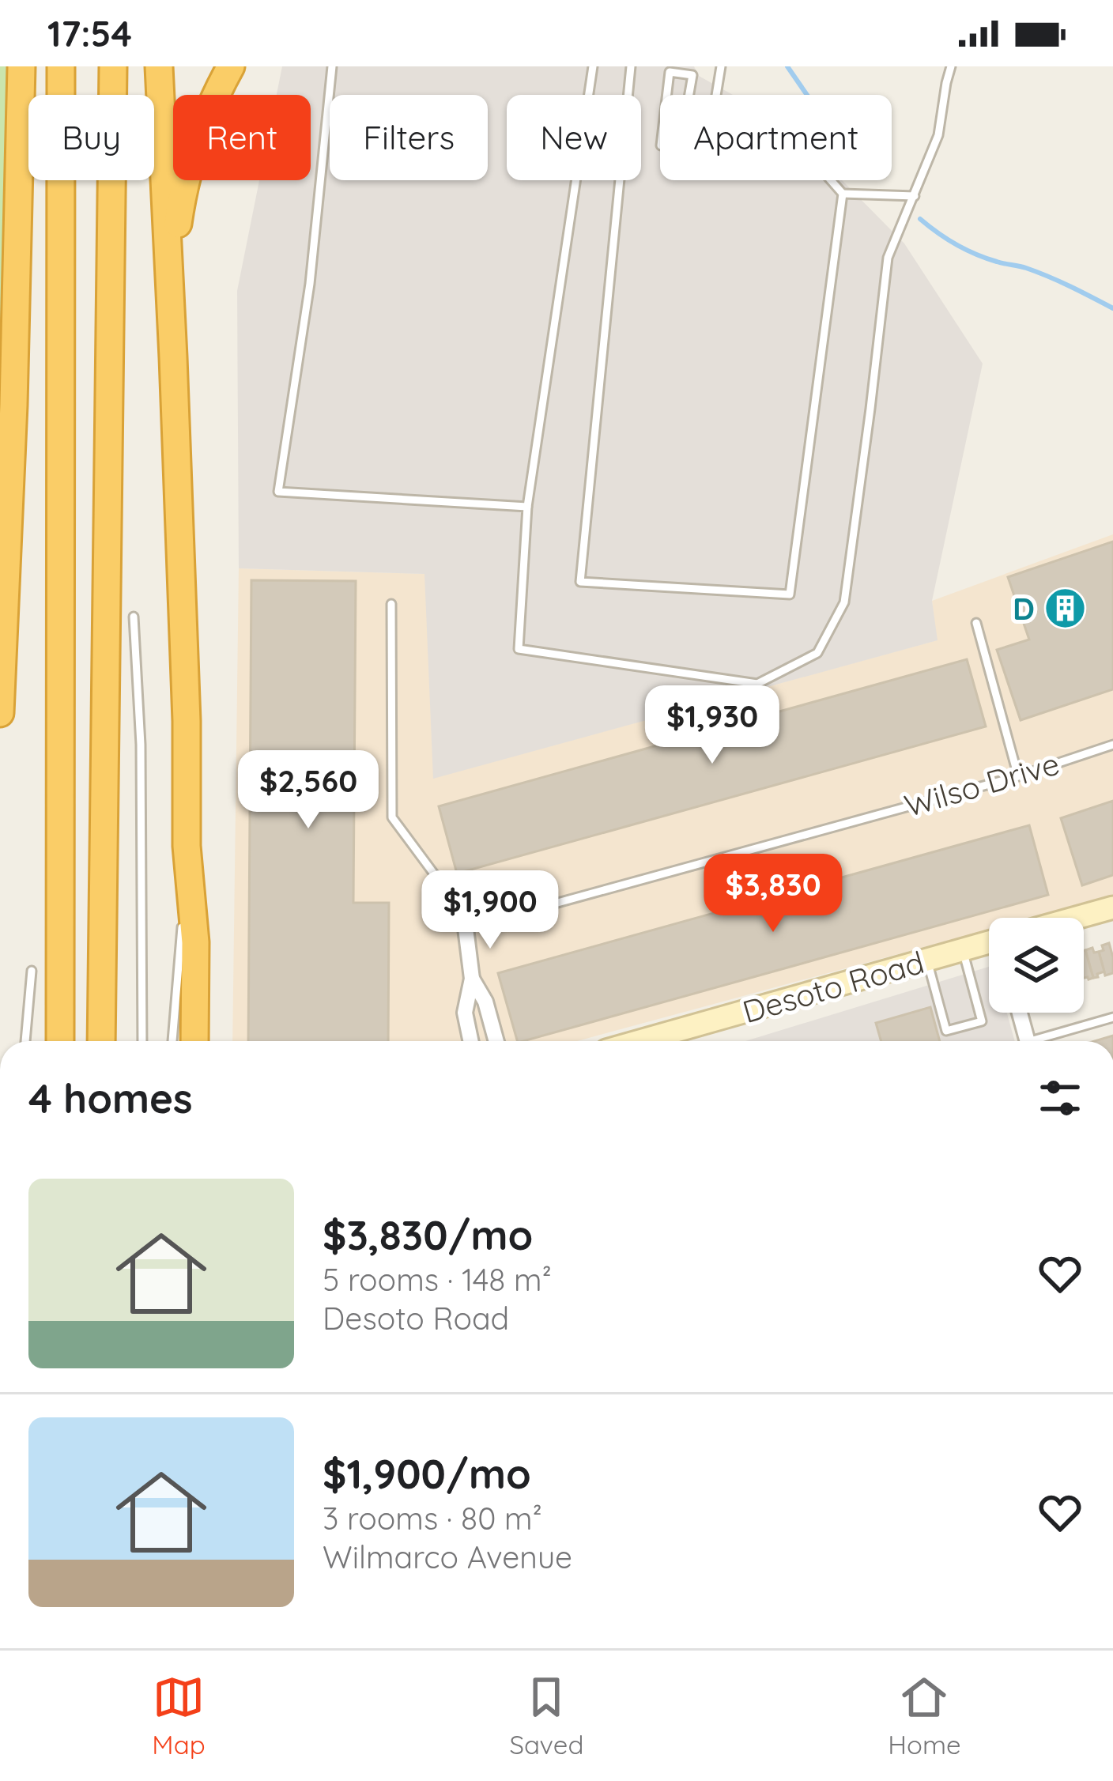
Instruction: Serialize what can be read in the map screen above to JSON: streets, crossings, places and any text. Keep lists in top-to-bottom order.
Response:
{
  "streets": {
    "street": ["Desoto Road"],
    "lane": ["Wilso Drive"]
  },
  "places": {
    "building": ["D"]
  },
  "page": {
    "status": "17:54",
    "chip": [
      "Buy",
      "Rent",
      "Filters",
      "New",
      "Apartment"
    ],
    "price": [
      "$1,930",
      "$2,560",
      "$3,830",
      "$1,900"
    ],
    "heading": "4 homes",
    "list": [
      {
        "name": "$3,830/mo",
        "note": "5 rooms · 148 m² · Desoto Road"
      },
      {
        "name": "$1,900/mo",
        "note": "3 rooms · 80 m² · Wilmarco Avenue"
      }
    ],
    "tabs": ["Map", "Saved", "Home"]
  }
}
